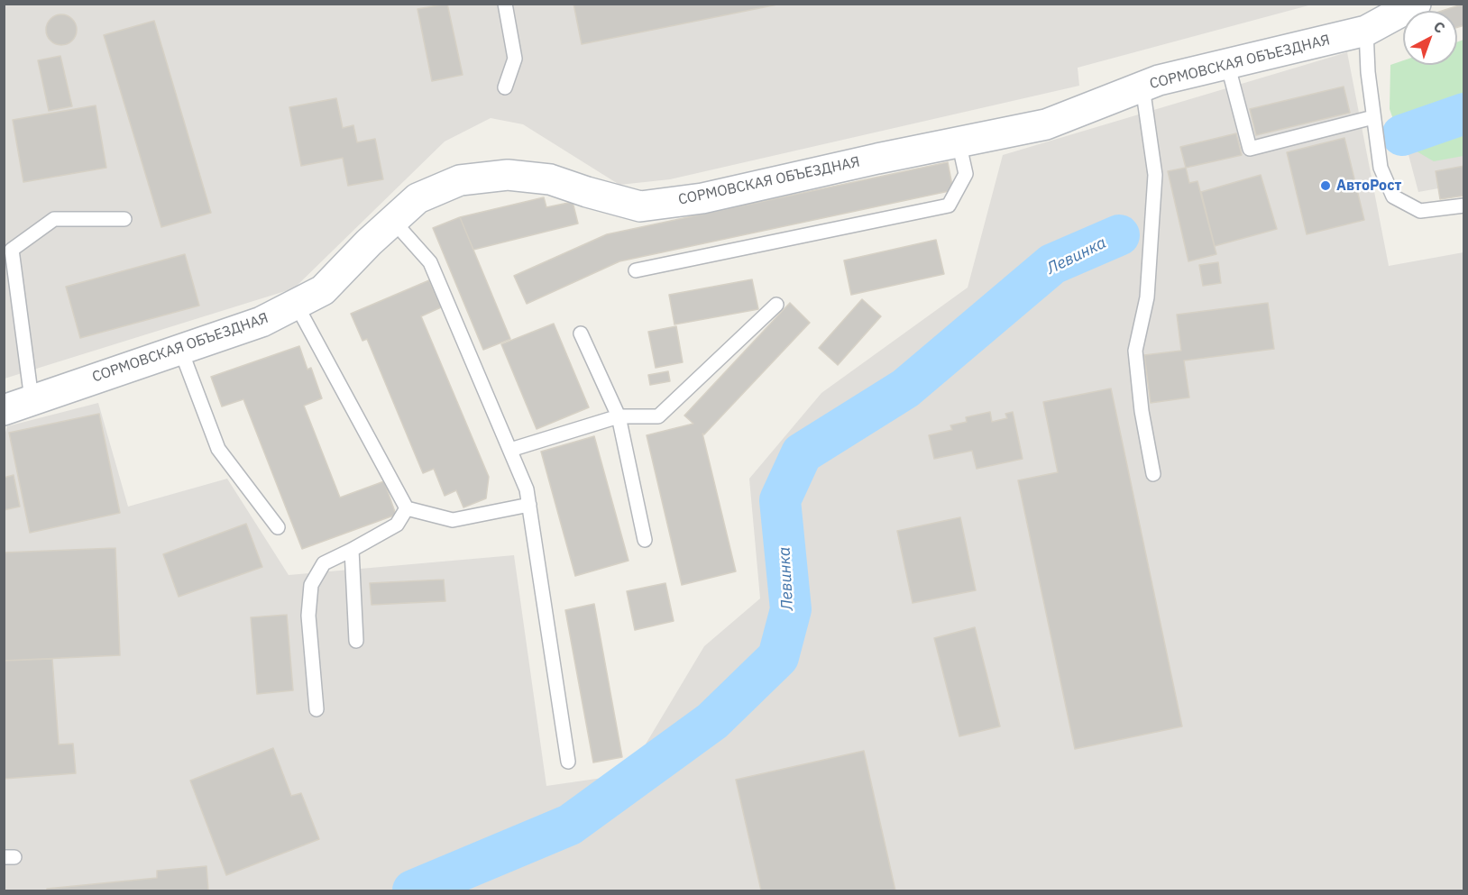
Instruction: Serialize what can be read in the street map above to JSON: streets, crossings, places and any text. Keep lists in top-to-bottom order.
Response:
{
  "streets": {
    "street": ["СОРМОВСКАЯ ОБЪЕЗДНАЯ"]
  },
  "water": ["Левинка"],
  "places": ["АвтоРост"],
  "north": "top right"
}
